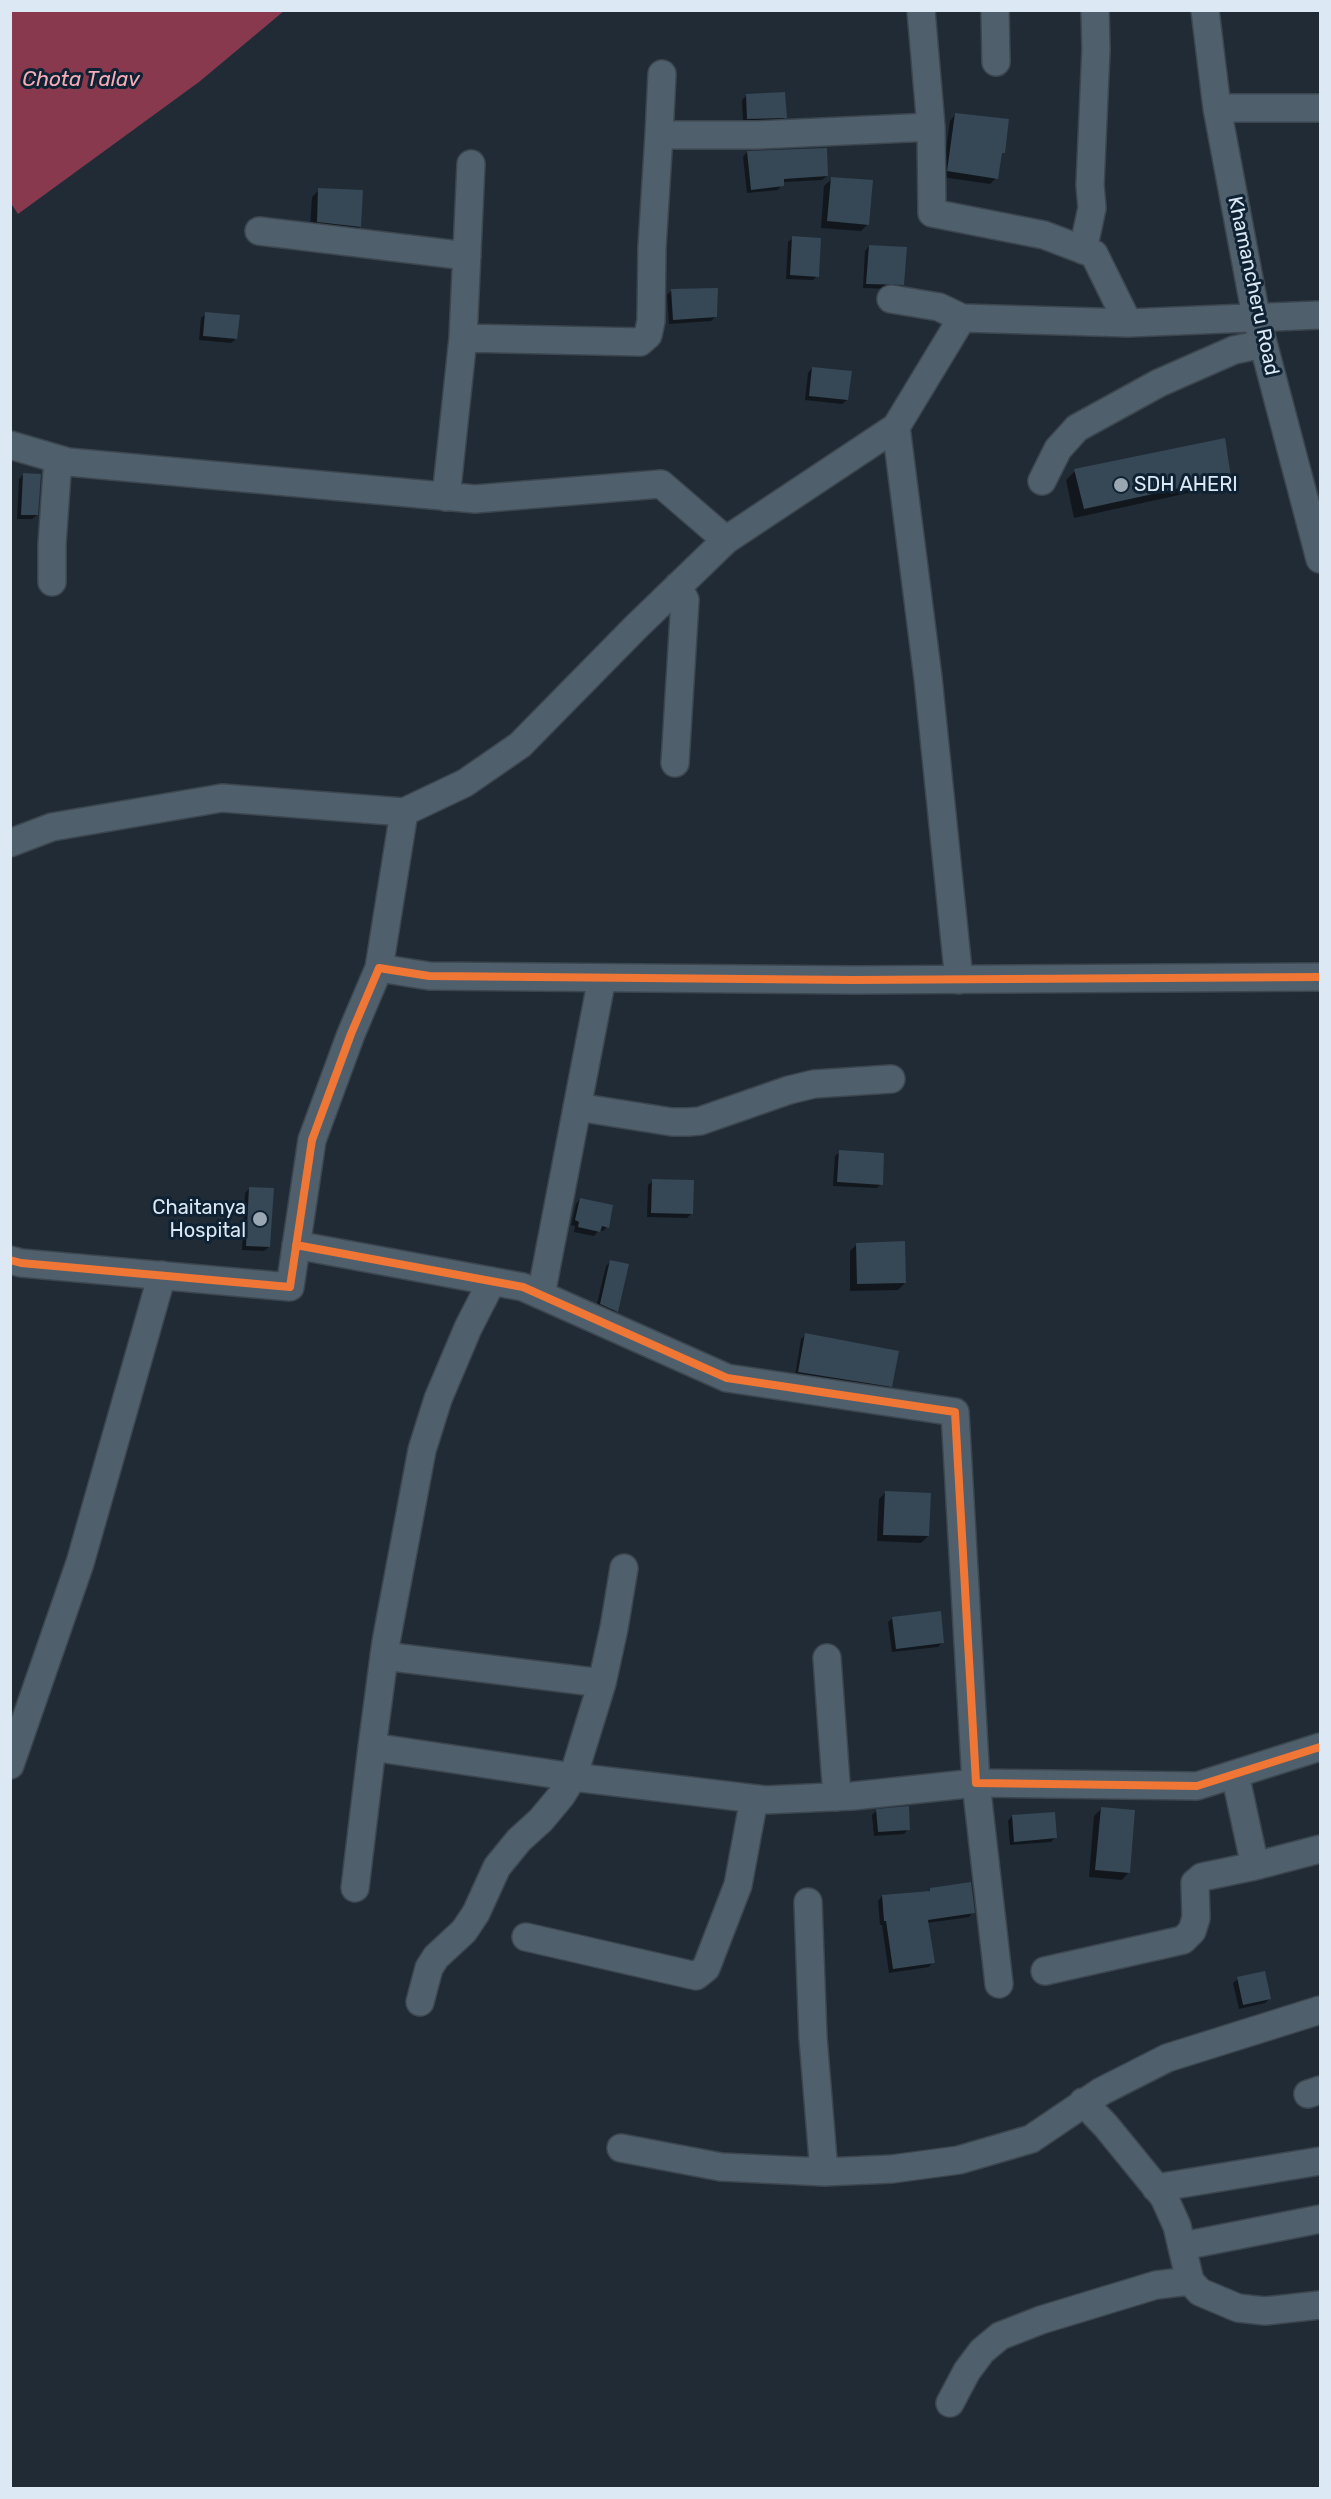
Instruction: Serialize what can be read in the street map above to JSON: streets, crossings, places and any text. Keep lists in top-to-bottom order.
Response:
{
  "streets": {
    "street": ["Khamancheru Road"]
  },
  "water": ["Chota Talav"],
  "places": ["SDH AHERI", "Chaitanya Hospital"]
}
